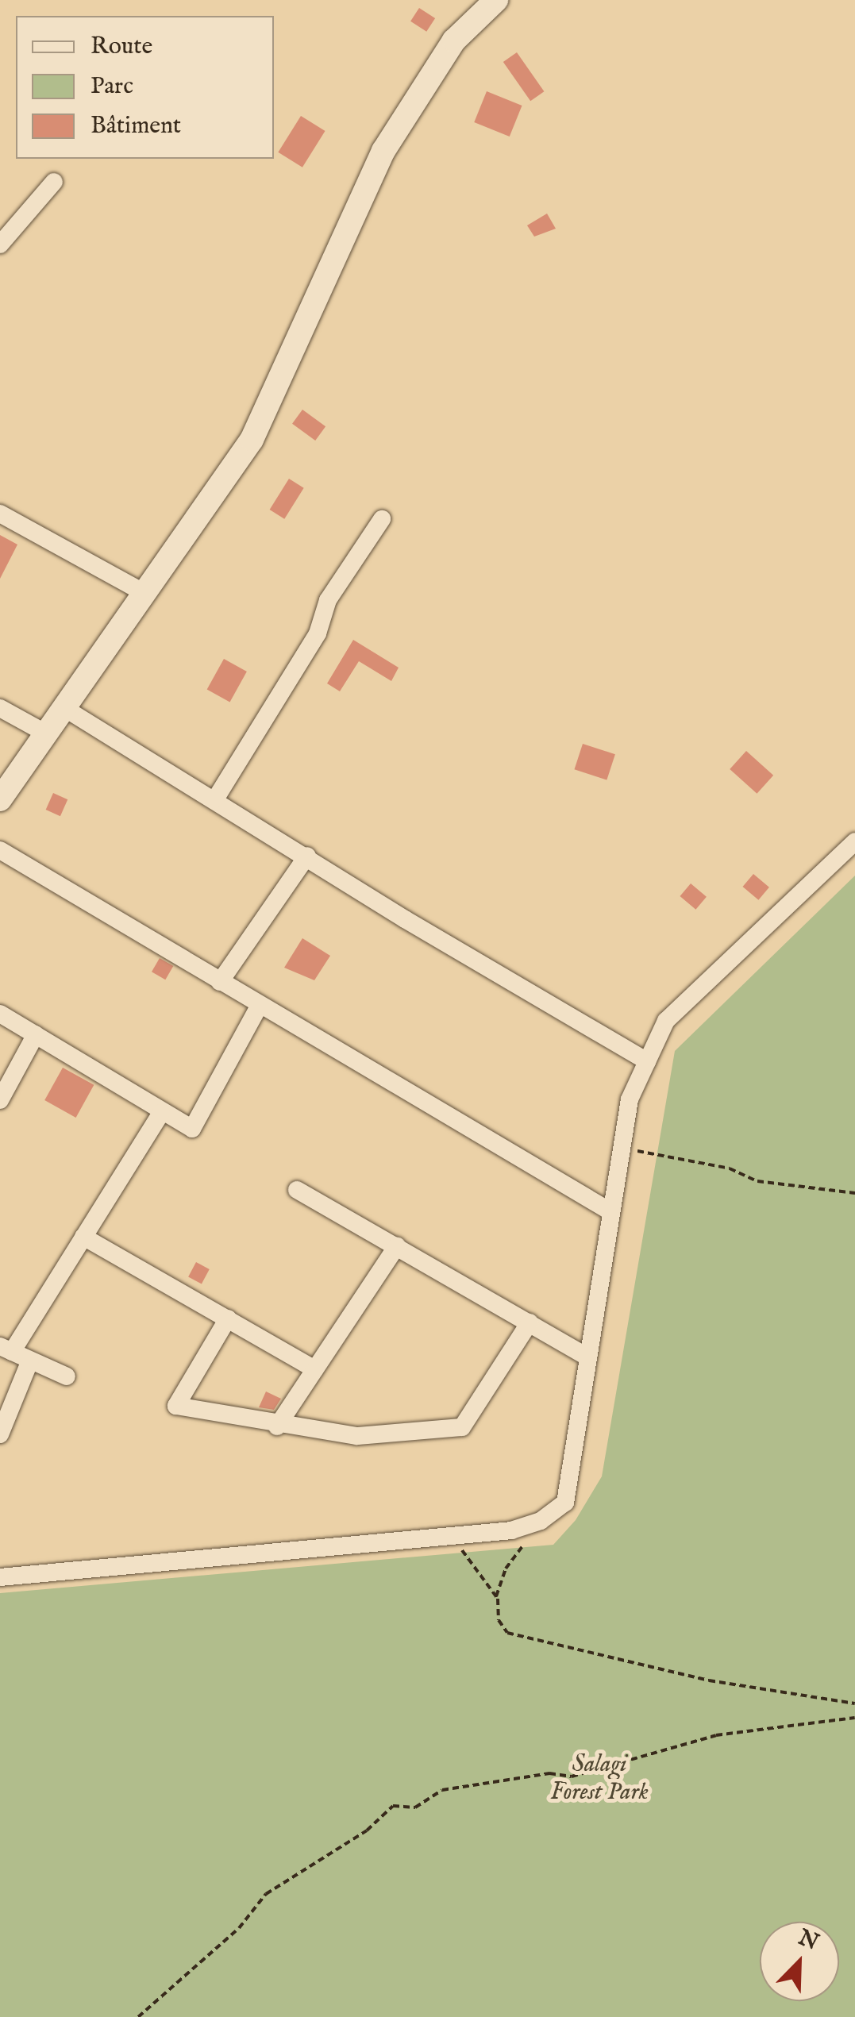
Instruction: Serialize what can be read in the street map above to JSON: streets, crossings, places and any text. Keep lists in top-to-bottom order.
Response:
{
  "parks": ["Salagi Forest Park"],
  "legend": ["Route", "Parc", "Bâtiment"],
  "north": "top right"
}
